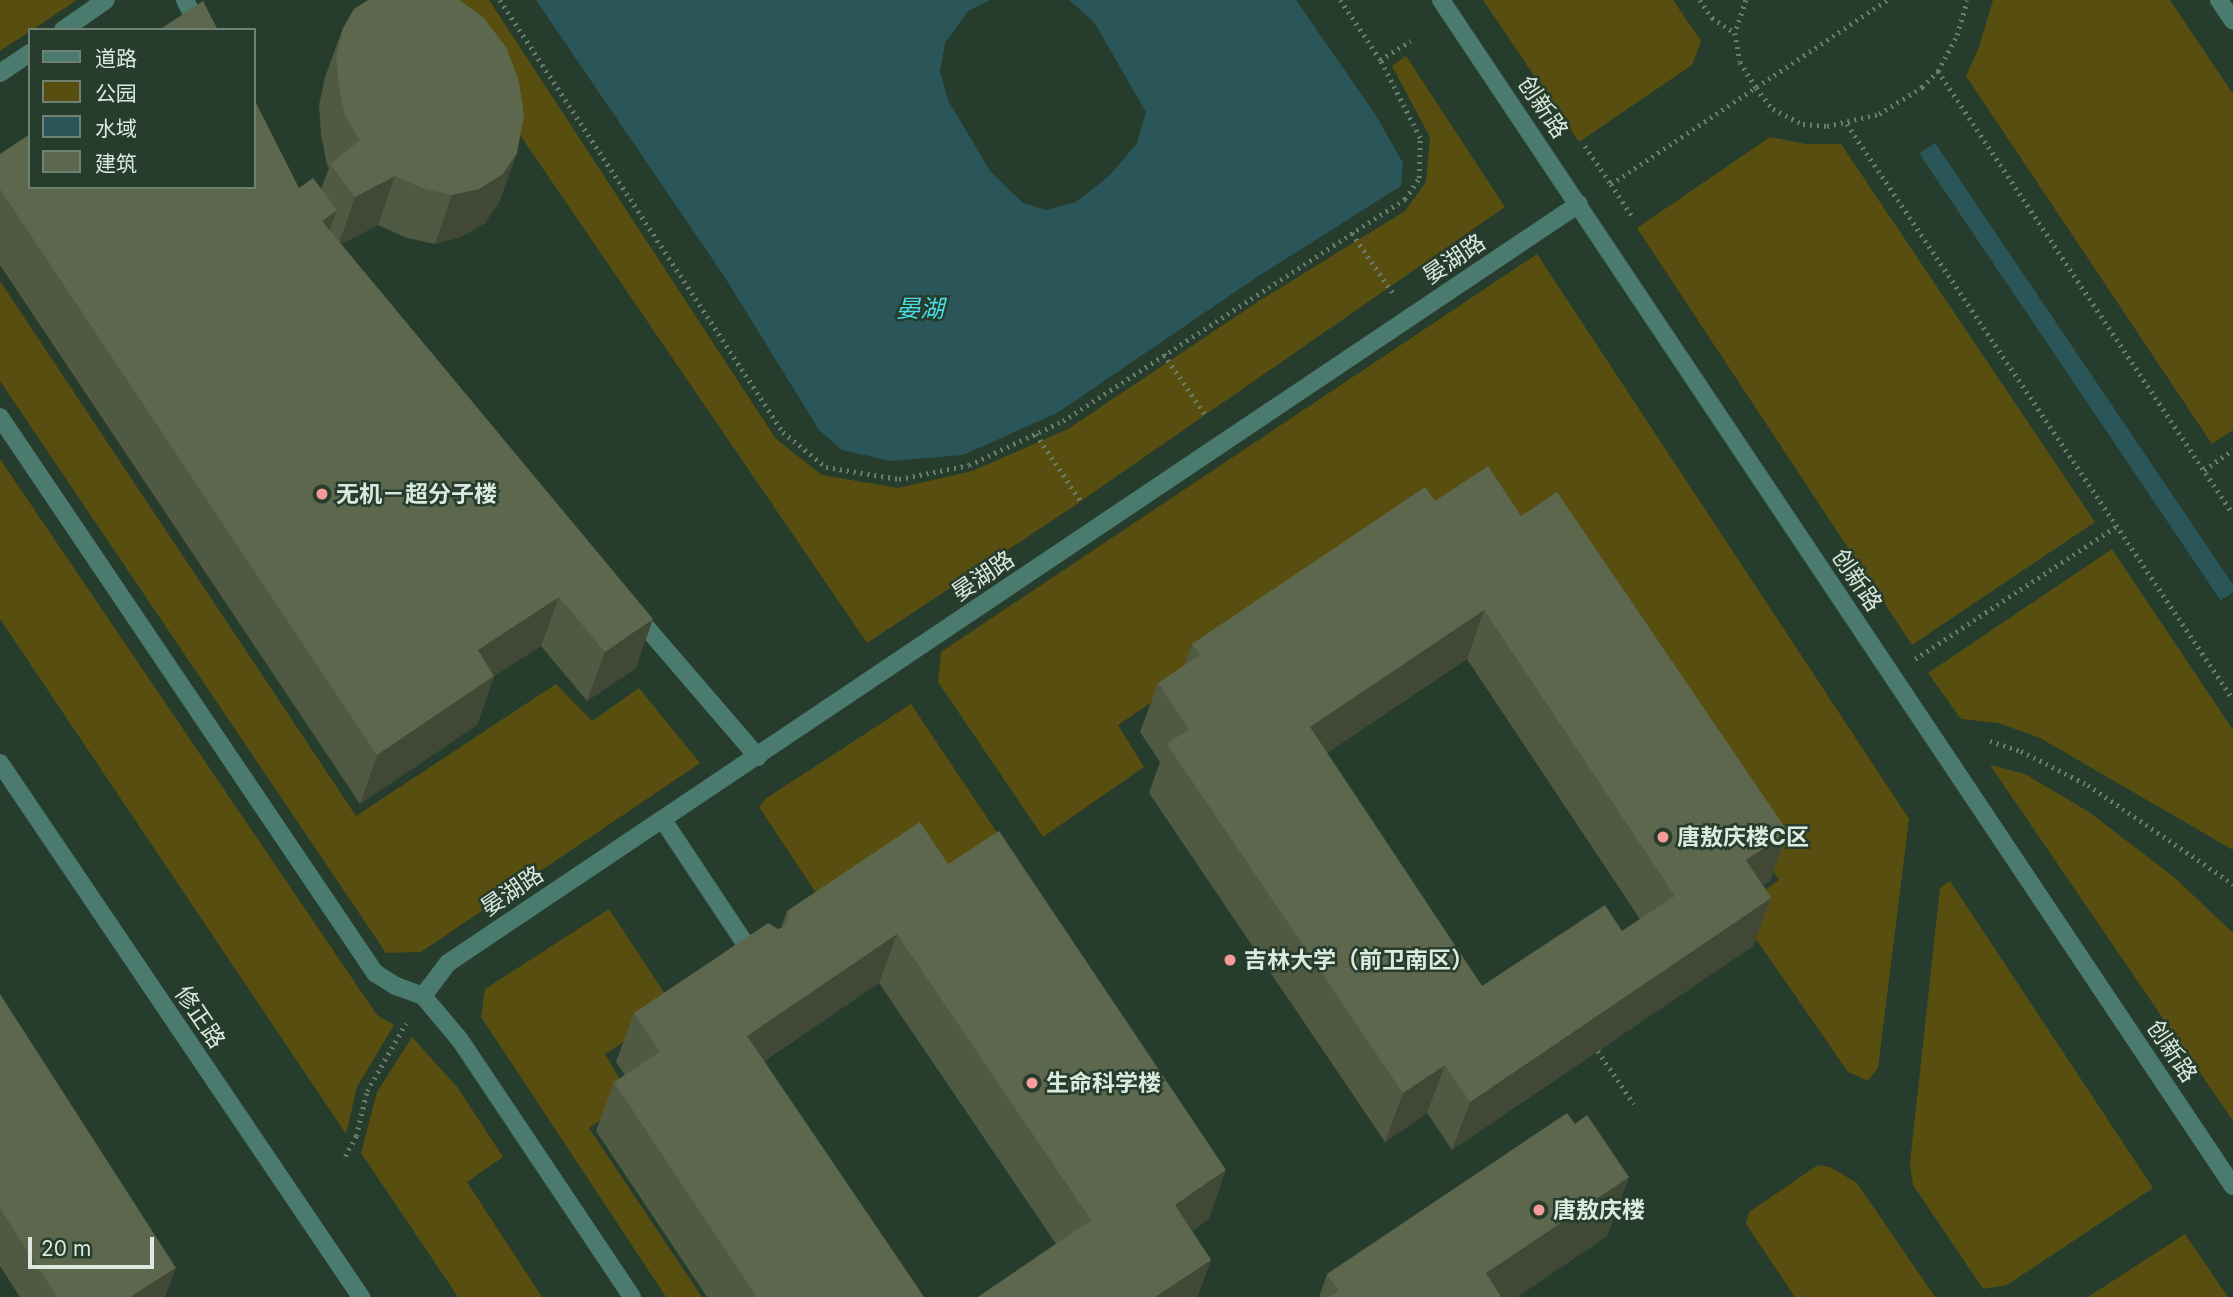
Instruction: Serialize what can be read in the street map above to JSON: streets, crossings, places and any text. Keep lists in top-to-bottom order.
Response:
{
  "streets": {
    "street": ["创新路", "晏湖路", "修正路"]
  },
  "crossings": [
    ["创新路", "晏湖路"]
  ],
  "water": ["晏湖"],
  "places": [
    "无机－超分子楼",
    "唐敖庆楼C区",
    "吉林大学（前卫南区）",
    "生命科学楼",
    "唐敖庆楼"
  ],
  "legend": [
    "道路",
    "公园",
    "水域",
    "建筑"
  ],
  "scale_bar": "20 m"
}
